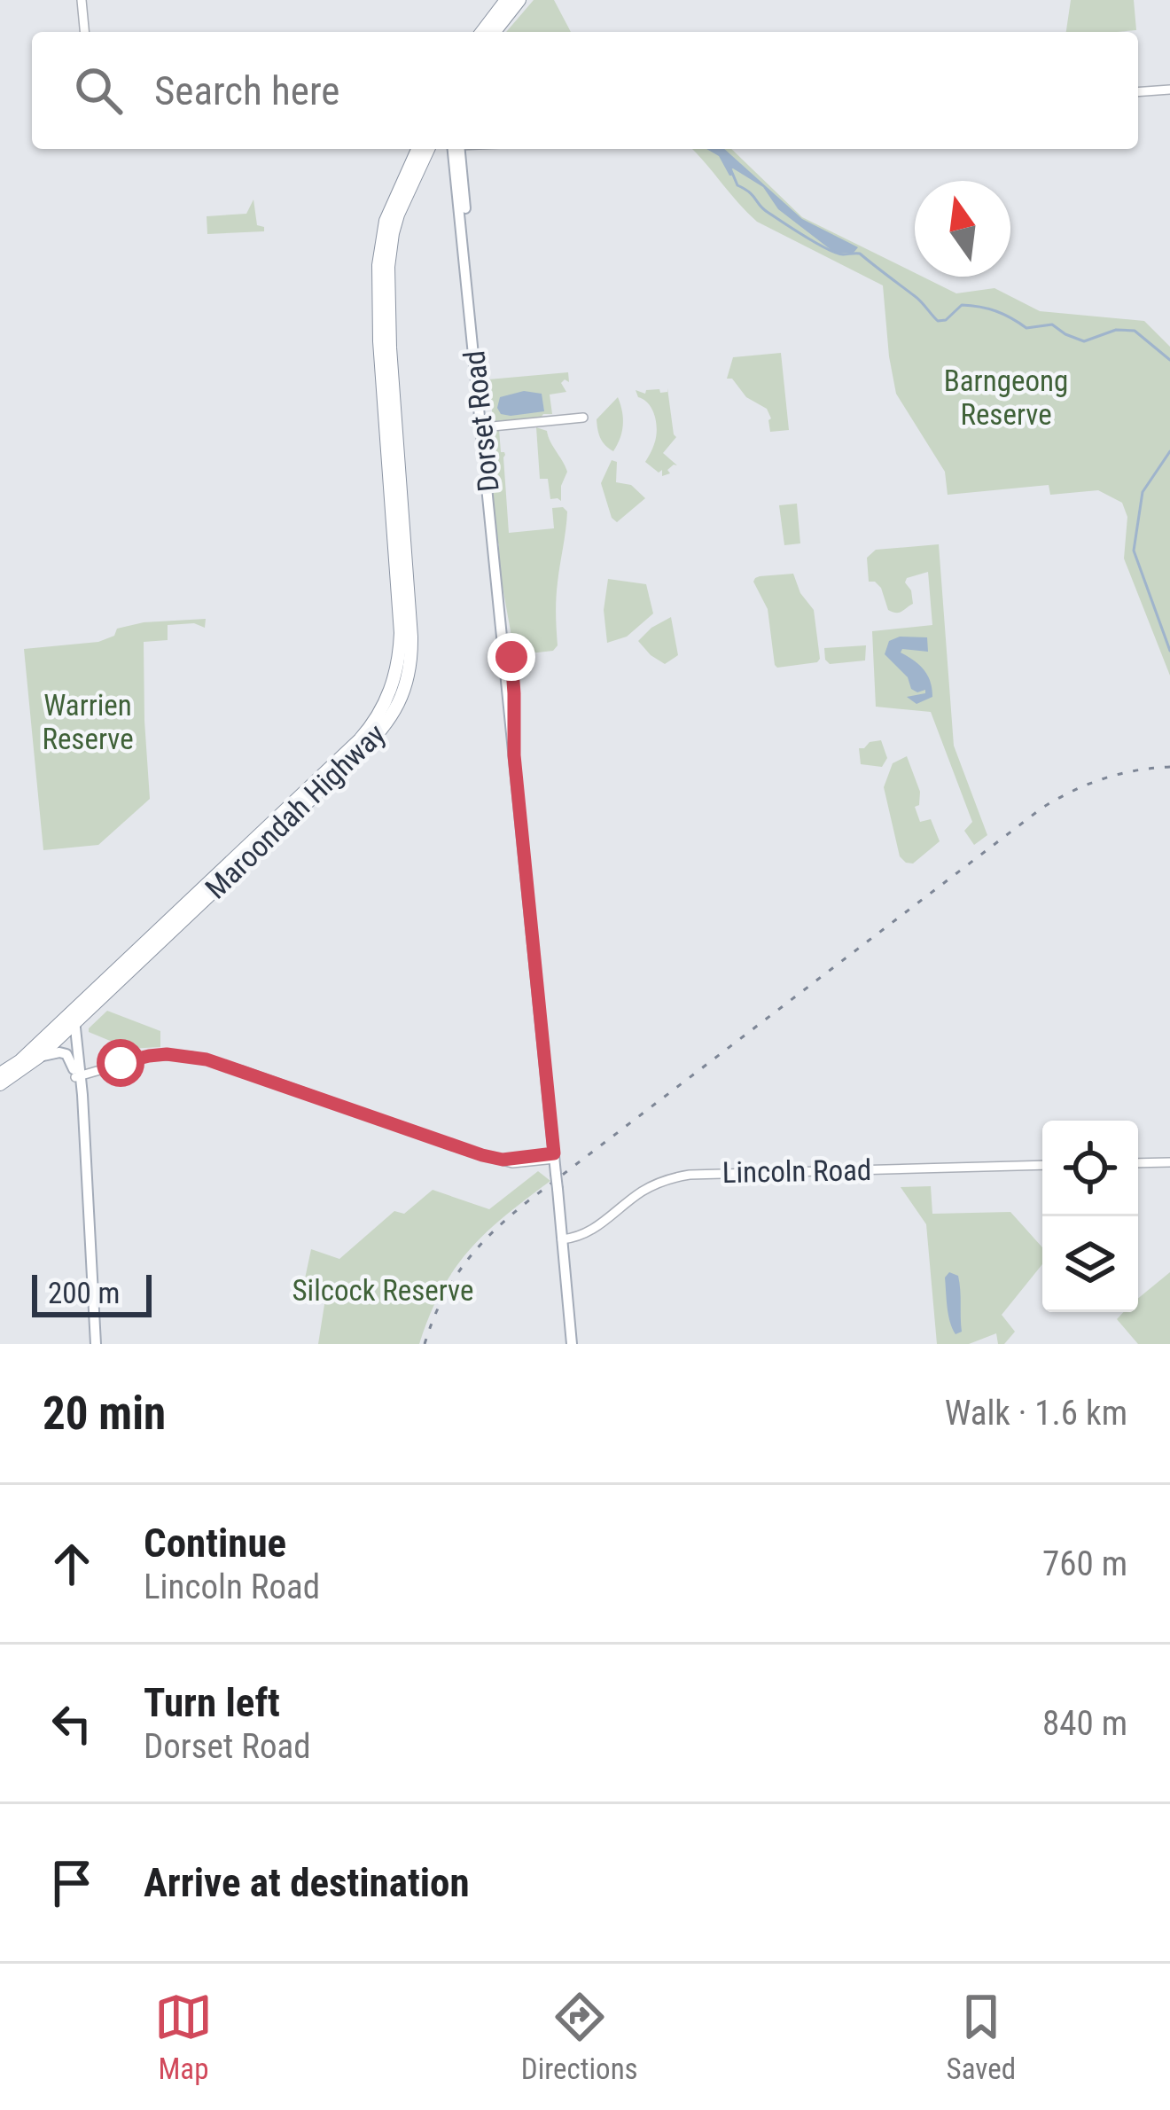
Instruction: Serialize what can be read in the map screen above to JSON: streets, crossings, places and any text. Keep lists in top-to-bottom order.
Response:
{
  "streets": {
    "highway": ["Maroondah Highway"],
    "main road": ["Dorset Road", "Lincoln Road"]
  },
  "crossings": [
    ["Dorset Road", "Lincoln Road"]
  ],
  "parks": ["Barngeong Reserve", "Warrien Reserve", "Silcock Reserve"],
  "scale_bar": "200 m",
  "north": "top",
  "page": {
    "search": "Search here",
    "scale": "200 m",
    "heading": ["20 min", "Walk · 1.6 km"],
    "list": [
      ["Continue", "Lincoln Road", "760 m"],
      ["Turn left", "Dorset Road", "840 m"],
      "Arrive at destination"
    ],
    "nav": ["Map", "Directions", "Saved"]
  }
}
